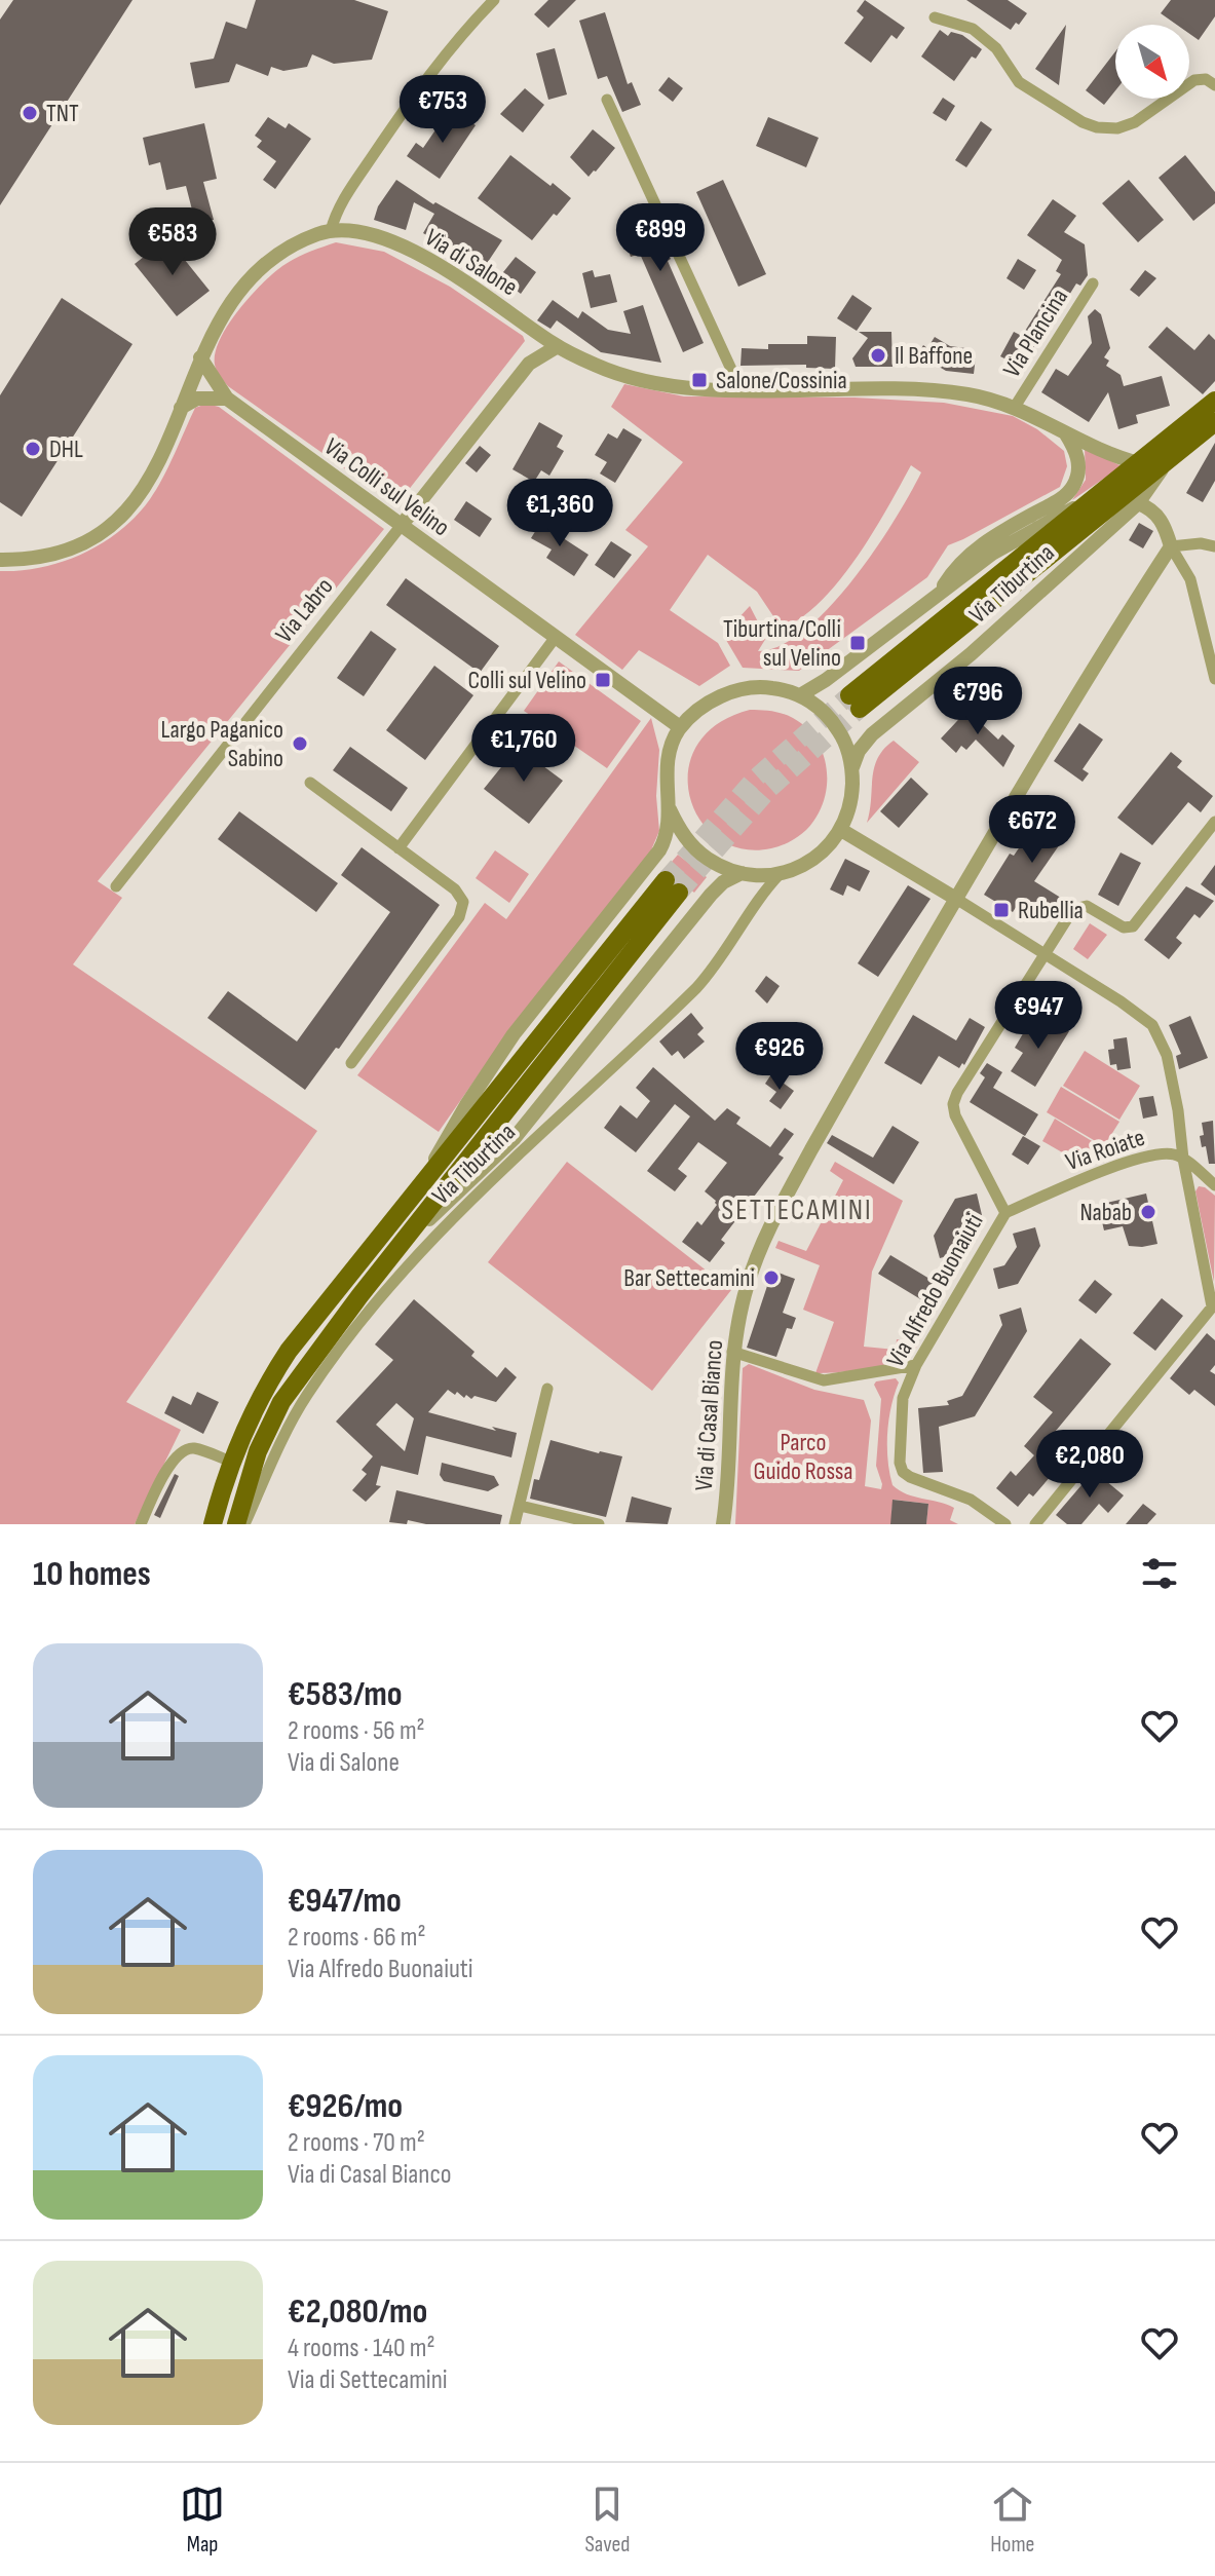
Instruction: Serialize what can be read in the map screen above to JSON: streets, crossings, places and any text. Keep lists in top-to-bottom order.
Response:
{
  "streets": {
    "main road": ["Via Tiburtina"],
    "street": [
      "Via di Salone",
      "Via Plancina",
      "Via Colli sul Velino",
      "Via Labro",
      "Via Roiate",
      "Via Alfredo Buonaiuti",
      "Via di Casal Bianco"
    ]
  },
  "crossings": [
    ["Via di Salone", "Via Plancina"],
    ["Via di Salone", "Via Colli sul Velino"],
    ["Via di Salone", "Via Tiburtina"],
    ["Via di Salone", "Via Labro"],
    ["Via Colli sul Velino", "Via Tiburtina"],
    ["Via Colli sul Velino", "Via Labro"],
    ["Via Roiate", "Via Alfredo Buonaiuti"]
  ],
  "districts": ["SETTECAMINI"],
  "parks": ["Parco Guido Rossa"],
  "places": {
    "other": [
      "TNT",
      "Il Baffone",
      "DHL",
      "Largo Paganico Sabino",
      "Nabab",
      "Bar Settecamini"
    ],
    "transit": [
      "Salone/Cossinia",
      "Tiburtina/Colli sul Velino",
      "Colli sul Velino",
      "Rubellia"
    ]
  },
  "north": "bottom right",
  "page": {
    "price": [
      "€753",
      "€899",
      "€583",
      "€1,360",
      "€796",
      "€1,760",
      "€672",
      "€947",
      "€926",
      "€2,080"
    ],
    "heading": "10 homes",
    "list": [
      {
        "name": "€583/mo",
        "note": "2 rooms · 56 m² · Via di Salone"
      },
      {
        "name": "€947/mo",
        "note": "2 rooms · 66 m² · Via Alfredo Buonaiuti"
      },
      {
        "name": "€926/mo",
        "note": "2 rooms · 70 m² · Via di Casal Bianco"
      },
      {
        "name": "€2,080/mo",
        "note": "4 rooms · 140 m² · Via di Settecamini"
      }
    ],
    "tabs": ["Map", "Saved", "Home"]
  }
}
